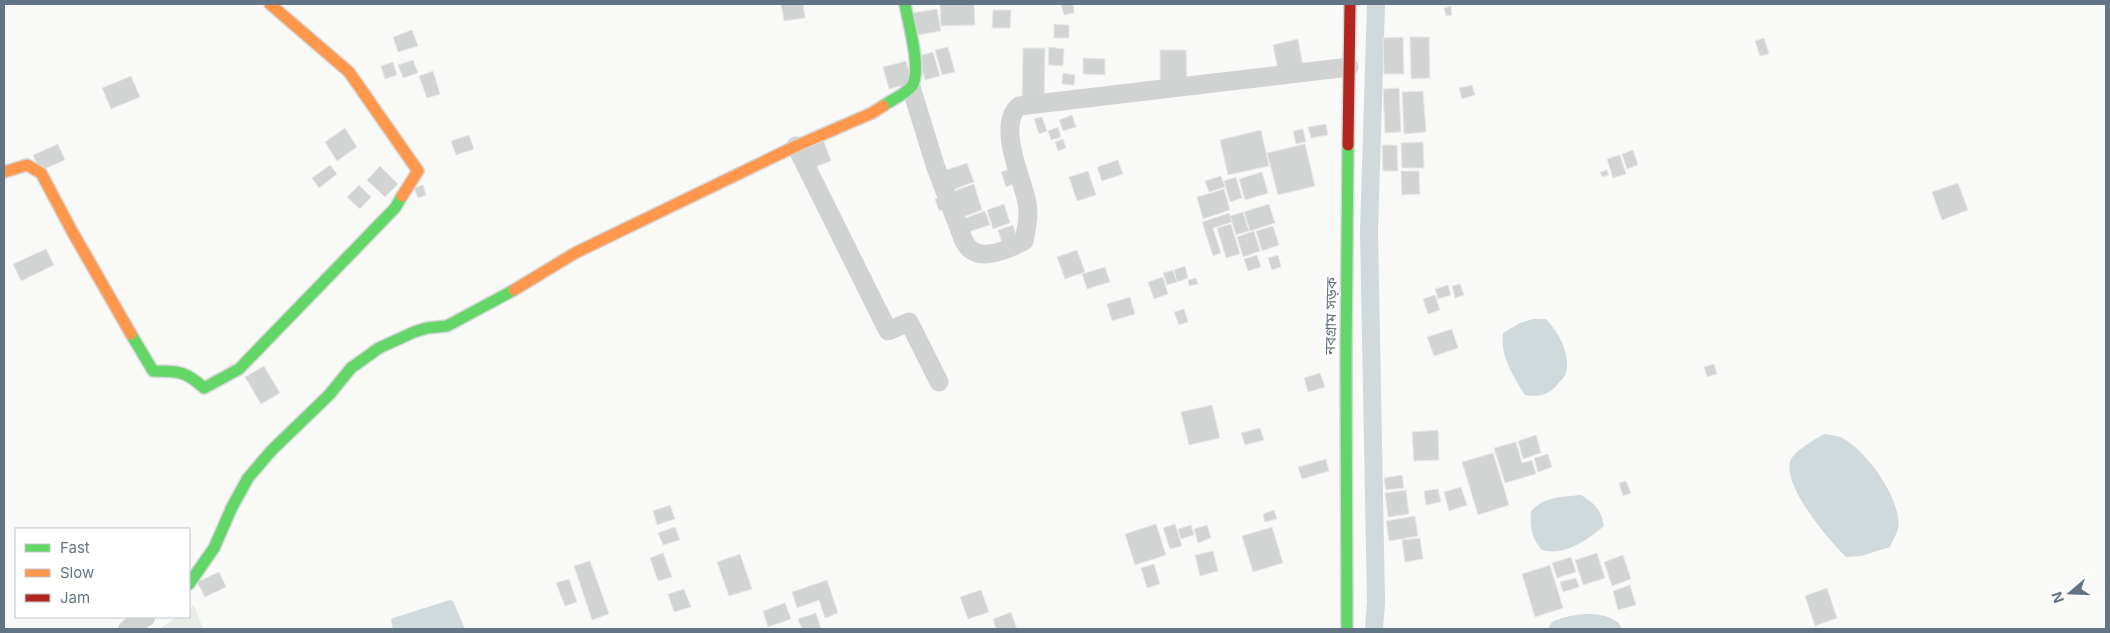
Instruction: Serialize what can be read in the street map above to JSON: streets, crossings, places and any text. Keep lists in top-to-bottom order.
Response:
{
  "streets": {
    "street": ["নবগ্রাম সড়ক"]
  },
  "legend": ["Fast", "Slow", "Jam"],
  "north": "left"
}
